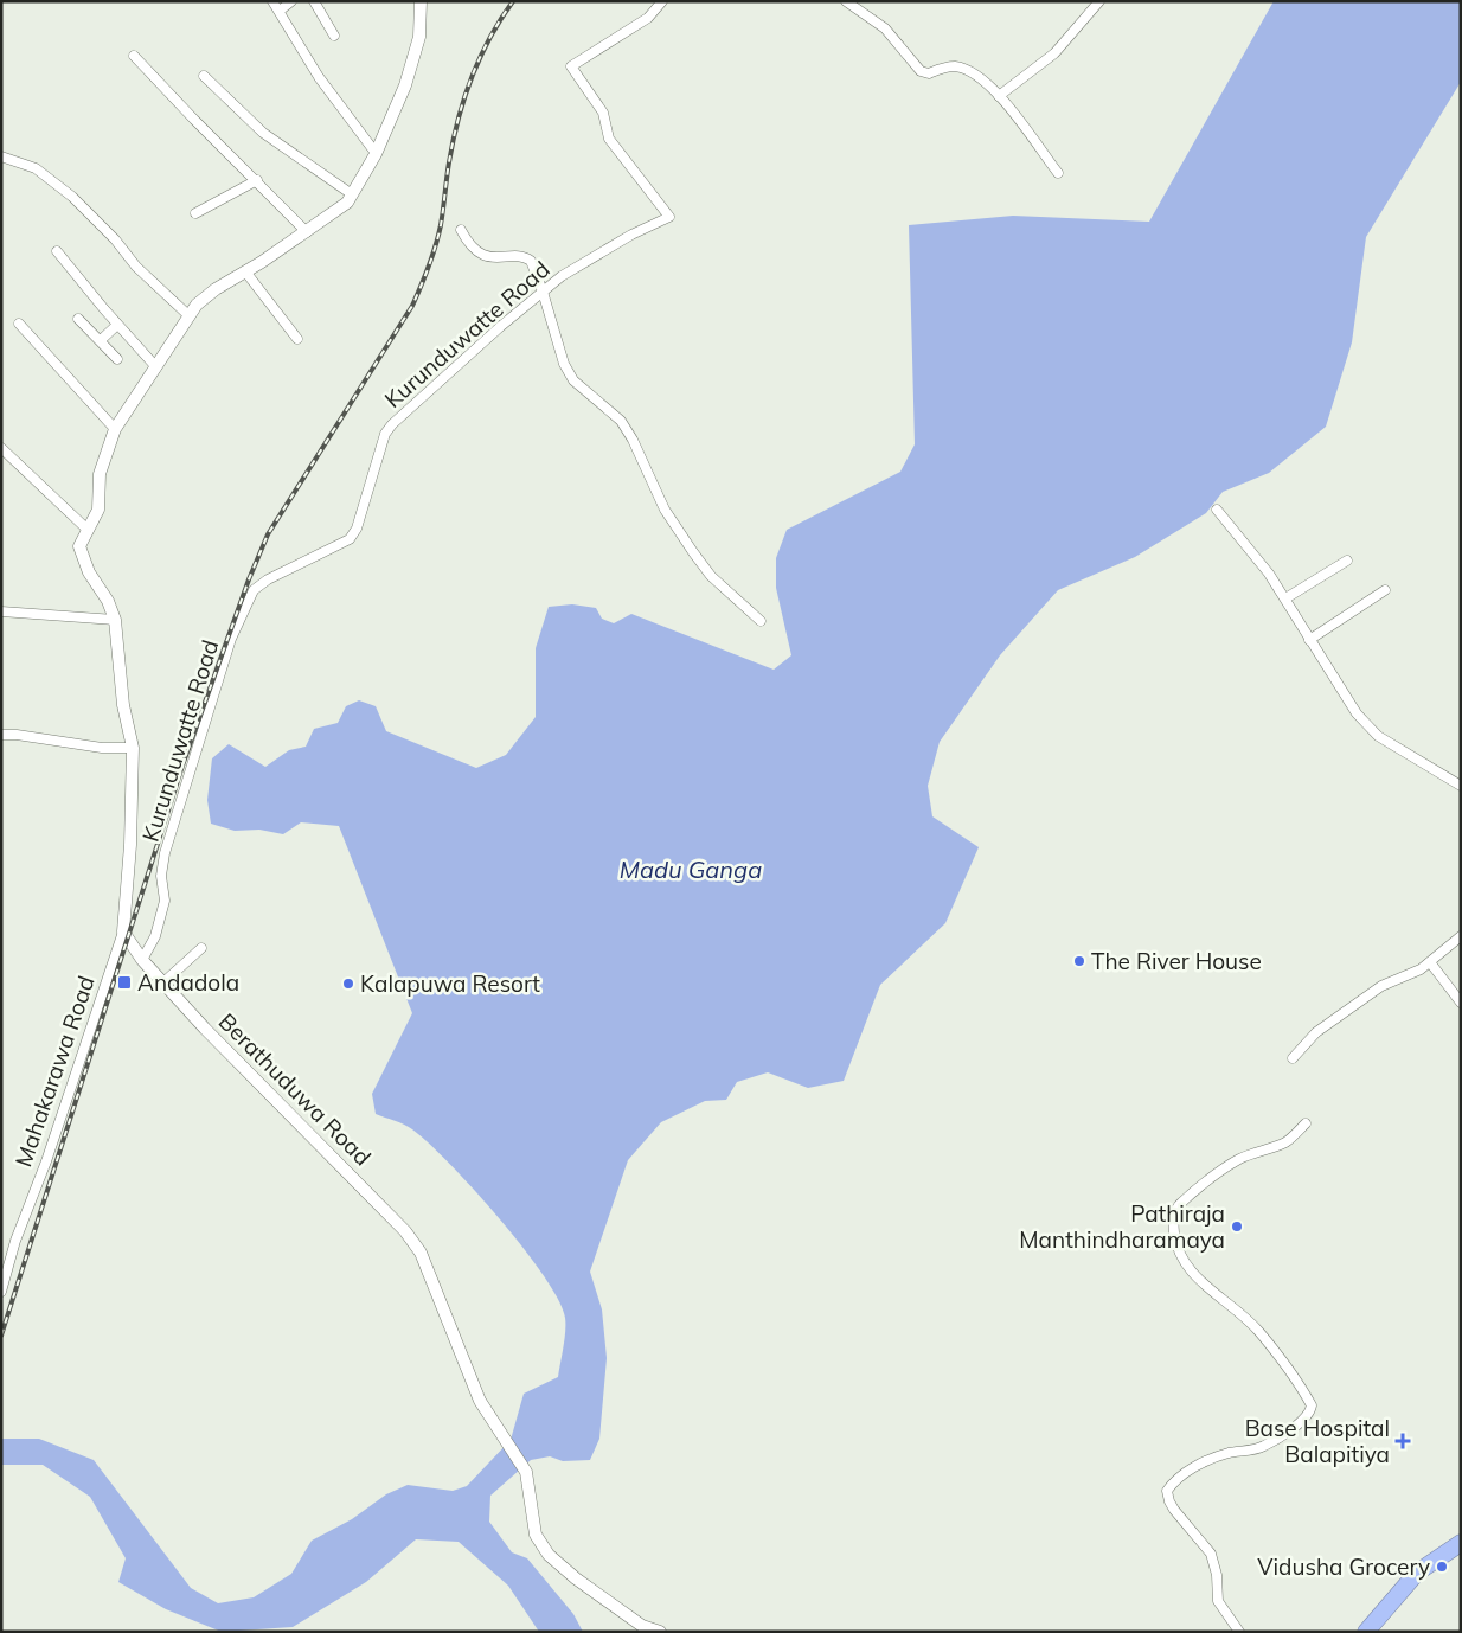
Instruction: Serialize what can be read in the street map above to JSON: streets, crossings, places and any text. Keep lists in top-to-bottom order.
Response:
{
  "streets": {
    "street": ["Kurunduwatte Road", "Mahakarawa Road", "Berathuduwa Road"]
  },
  "crossings": [
    ["Kurunduwatte Road", "Berathuduwa Road"],
    ["Mahakarawa Road", "Berathuduwa Road"]
  ],
  "water": ["Madu Ganga"],
  "places": {
    "other": [
      "The River House",
      "Kalapuwa Resort",
      "Pathiraja Manthindharamaya",
      "Vidusha Grocery"
    ],
    "transit": ["Andadola"],
    "health": ["Base Hospital Balapitiya"]
  }
}
